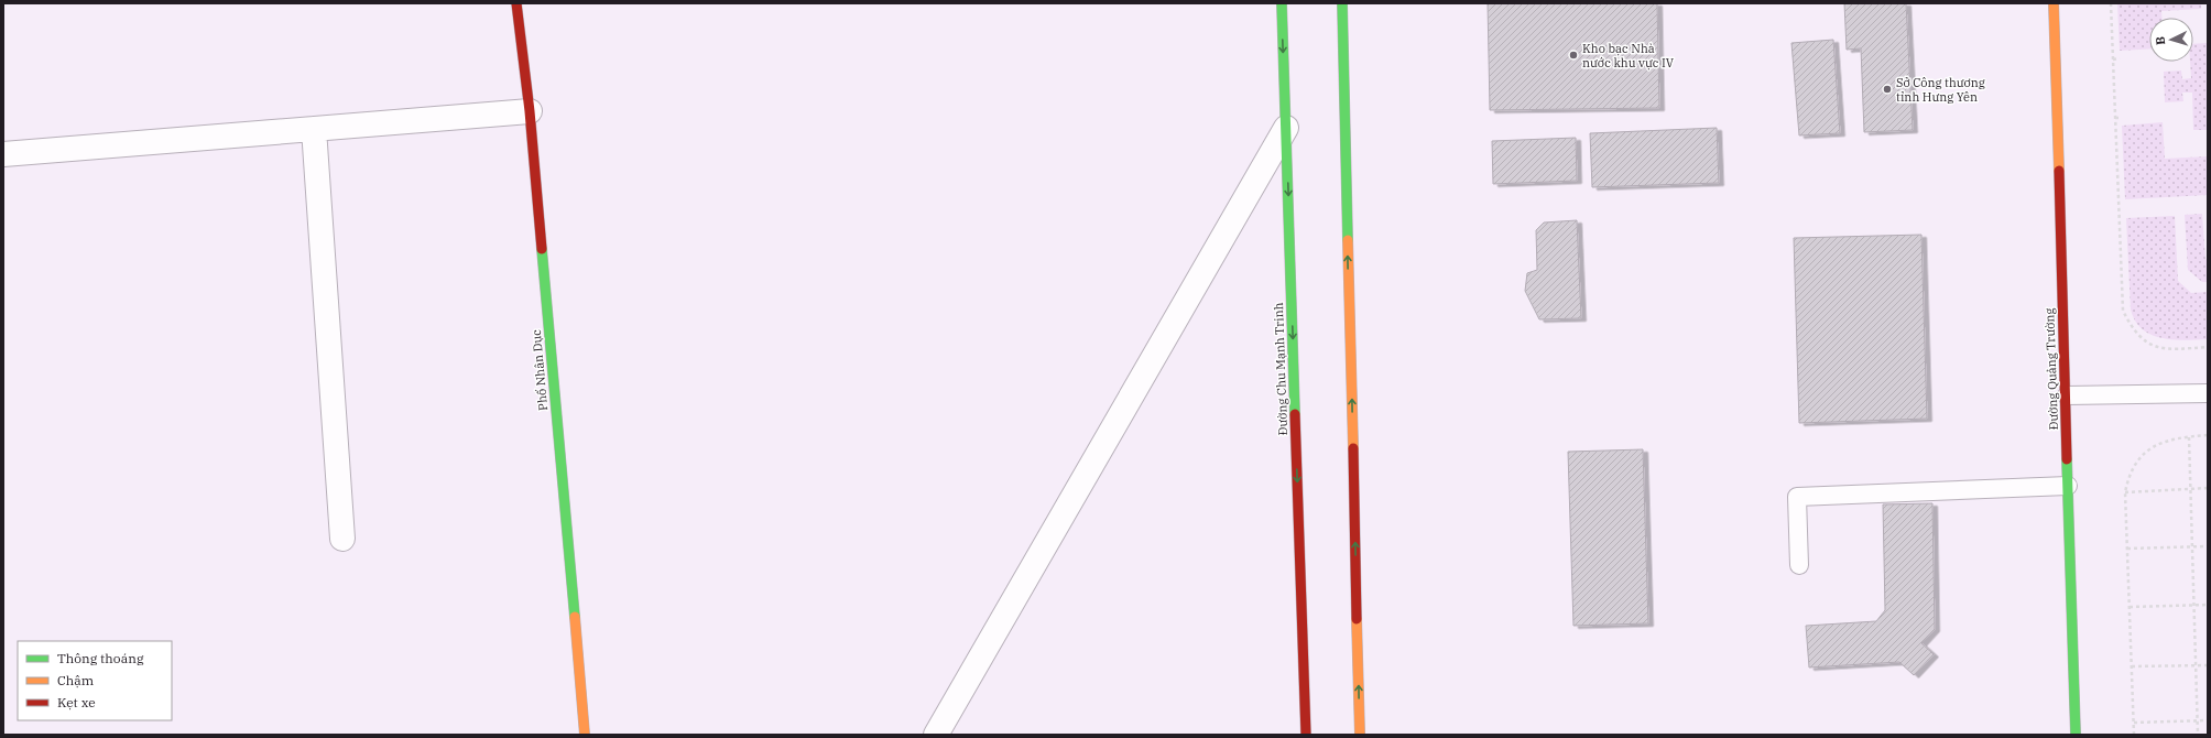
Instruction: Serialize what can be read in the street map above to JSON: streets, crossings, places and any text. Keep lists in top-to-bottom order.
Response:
{
  "streets": {
    "street": ["Đường Chu Mạnh Trinh", "Đường Quảng Trường", "Phố Nhân Dục"]
  },
  "places": ["Kho bạc Nhà nước khu vực IV", "Sở Công thương tỉnh Hưng Yên"],
  "legend": ["Thông thoáng", "Chậm", "Kẹt xe"],
  "north": "left"
}
